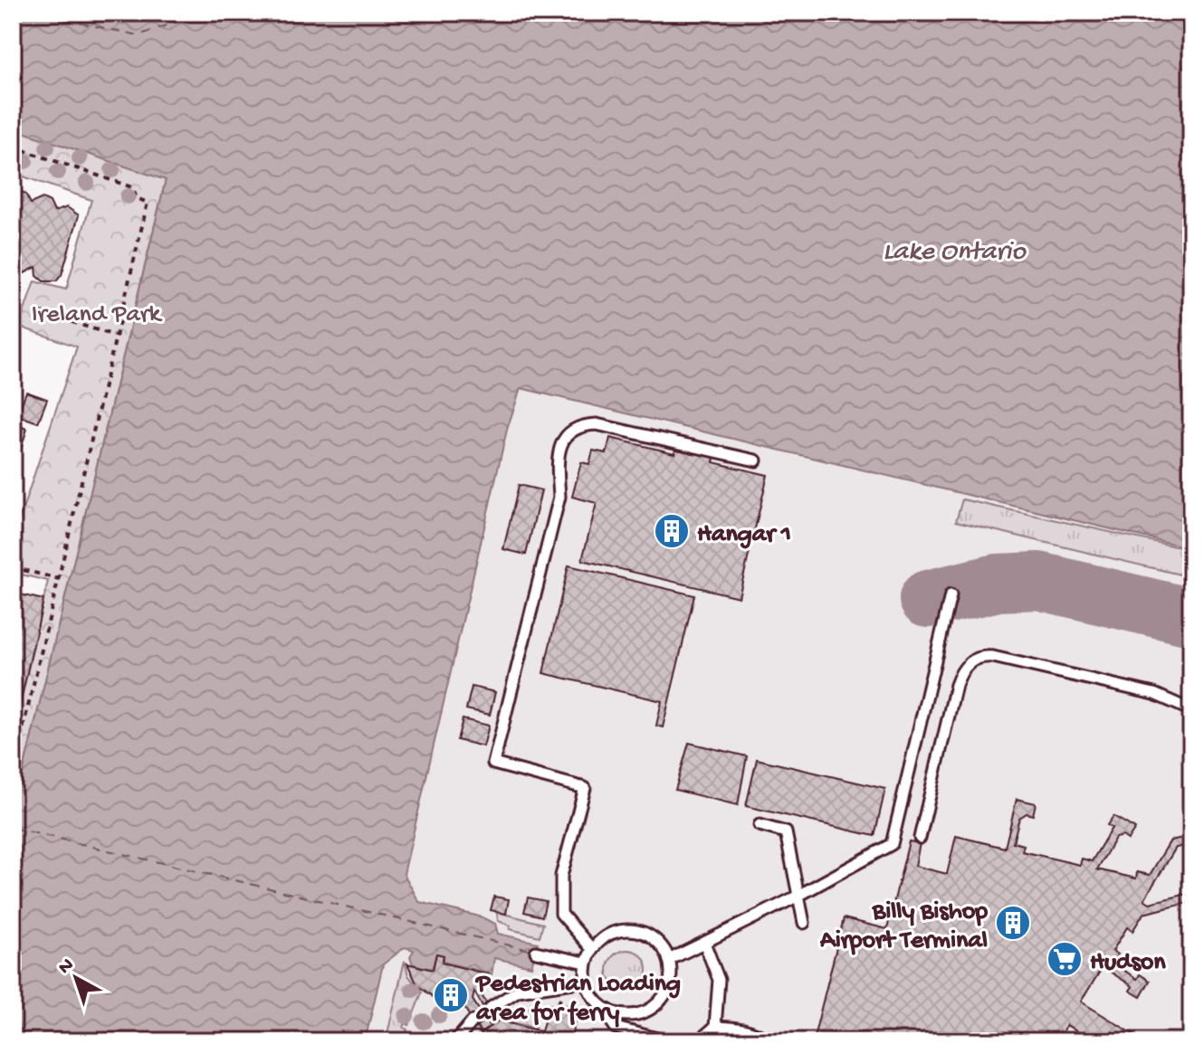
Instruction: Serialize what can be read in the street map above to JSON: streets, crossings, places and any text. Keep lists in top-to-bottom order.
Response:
{
  "water": ["Lake Ontario"],
  "parks": ["Ireland Park"],
  "places": {
    "building": ["Hangar 1", "Billy Bishop Airport Terminal", "Pedestrian Loading area for ferry"],
    "supermarket": ["Hudson"]
  },
  "north": "top left"
}
